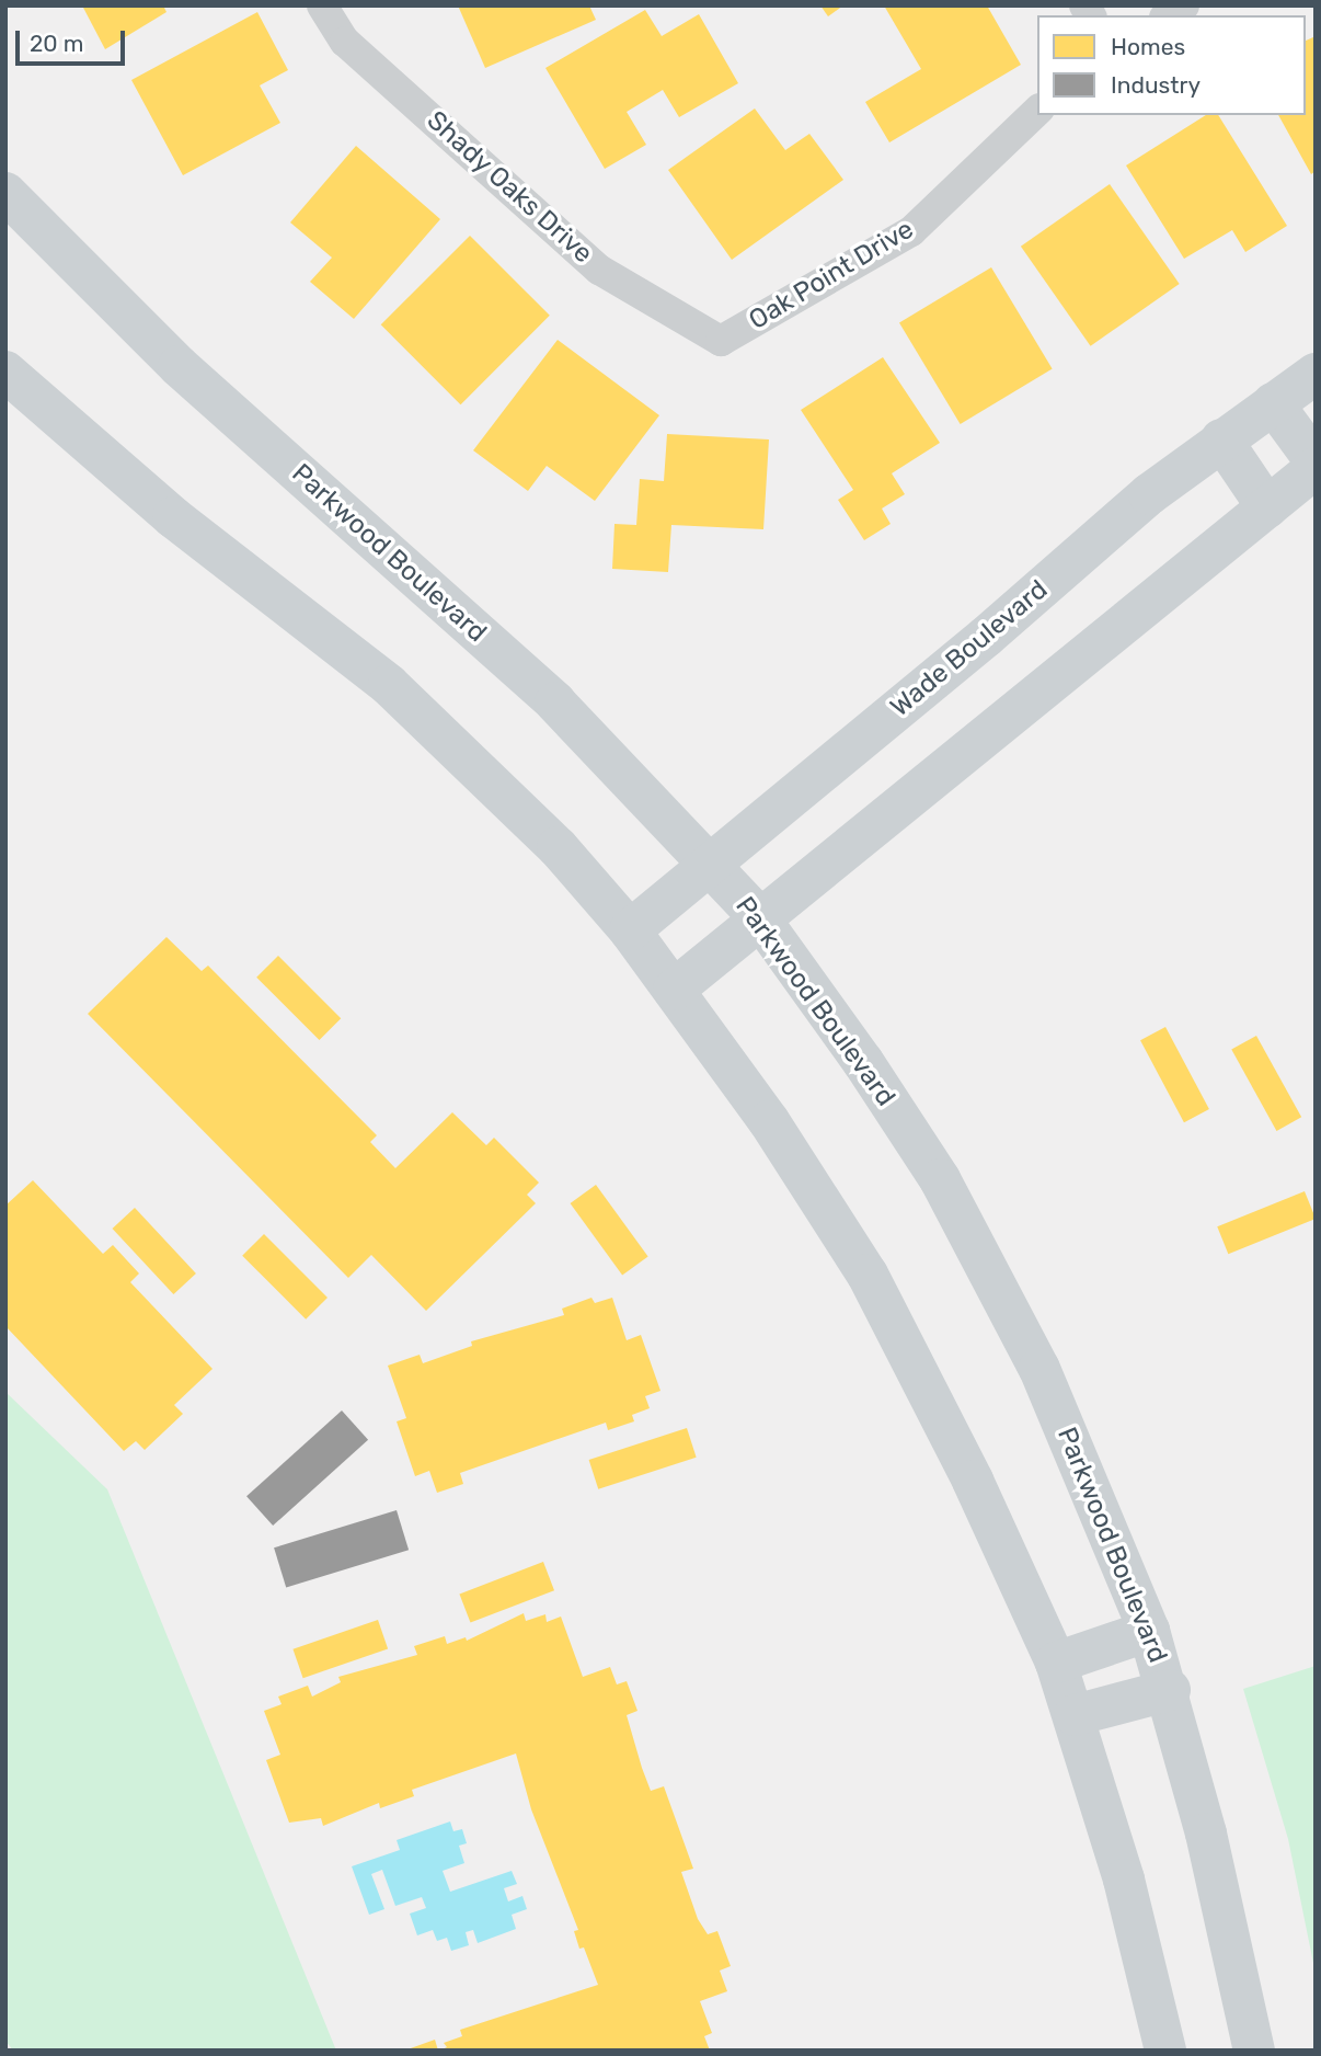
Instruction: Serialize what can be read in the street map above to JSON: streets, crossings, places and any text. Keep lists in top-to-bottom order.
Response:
{
  "streets": {
    "main road": ["Parkwood Boulevard", "Wade Boulevard"],
    "street": ["Shady Oaks Drive", "Oak Point Drive"]
  },
  "crossings": [
    ["Shady Oaks Drive", "Oak Point Drive"],
    ["Parkwood Boulevard", "Wade Boulevard"]
  ],
  "legend": ["Homes", "Industry"],
  "scale_bar": "20 m"
}
